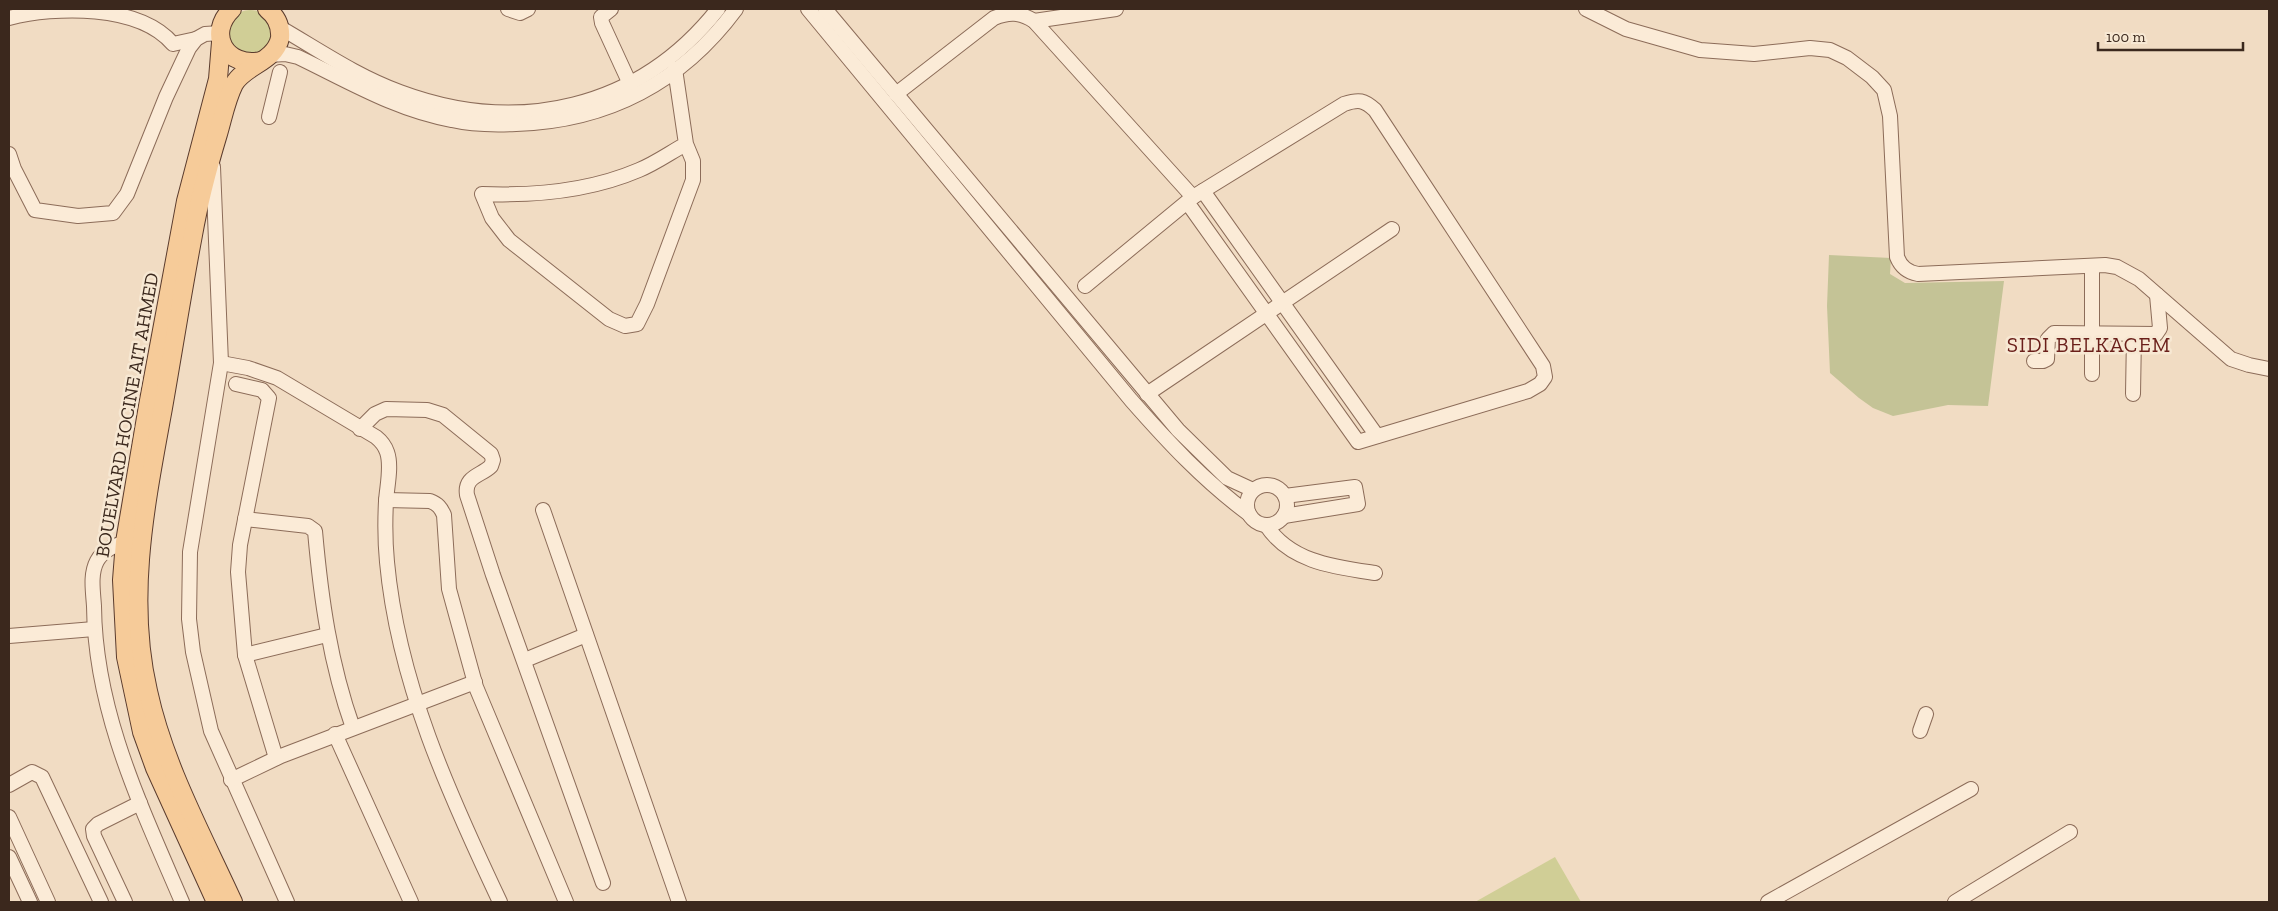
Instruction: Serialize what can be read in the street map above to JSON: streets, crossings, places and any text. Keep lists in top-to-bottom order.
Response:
{
  "streets": {
    "main road": ["BOUELVARD HOCINE AIT AHMED"]
  },
  "districts": ["SIDI BELKACEM"],
  "scale_bar": "100 m"
}
